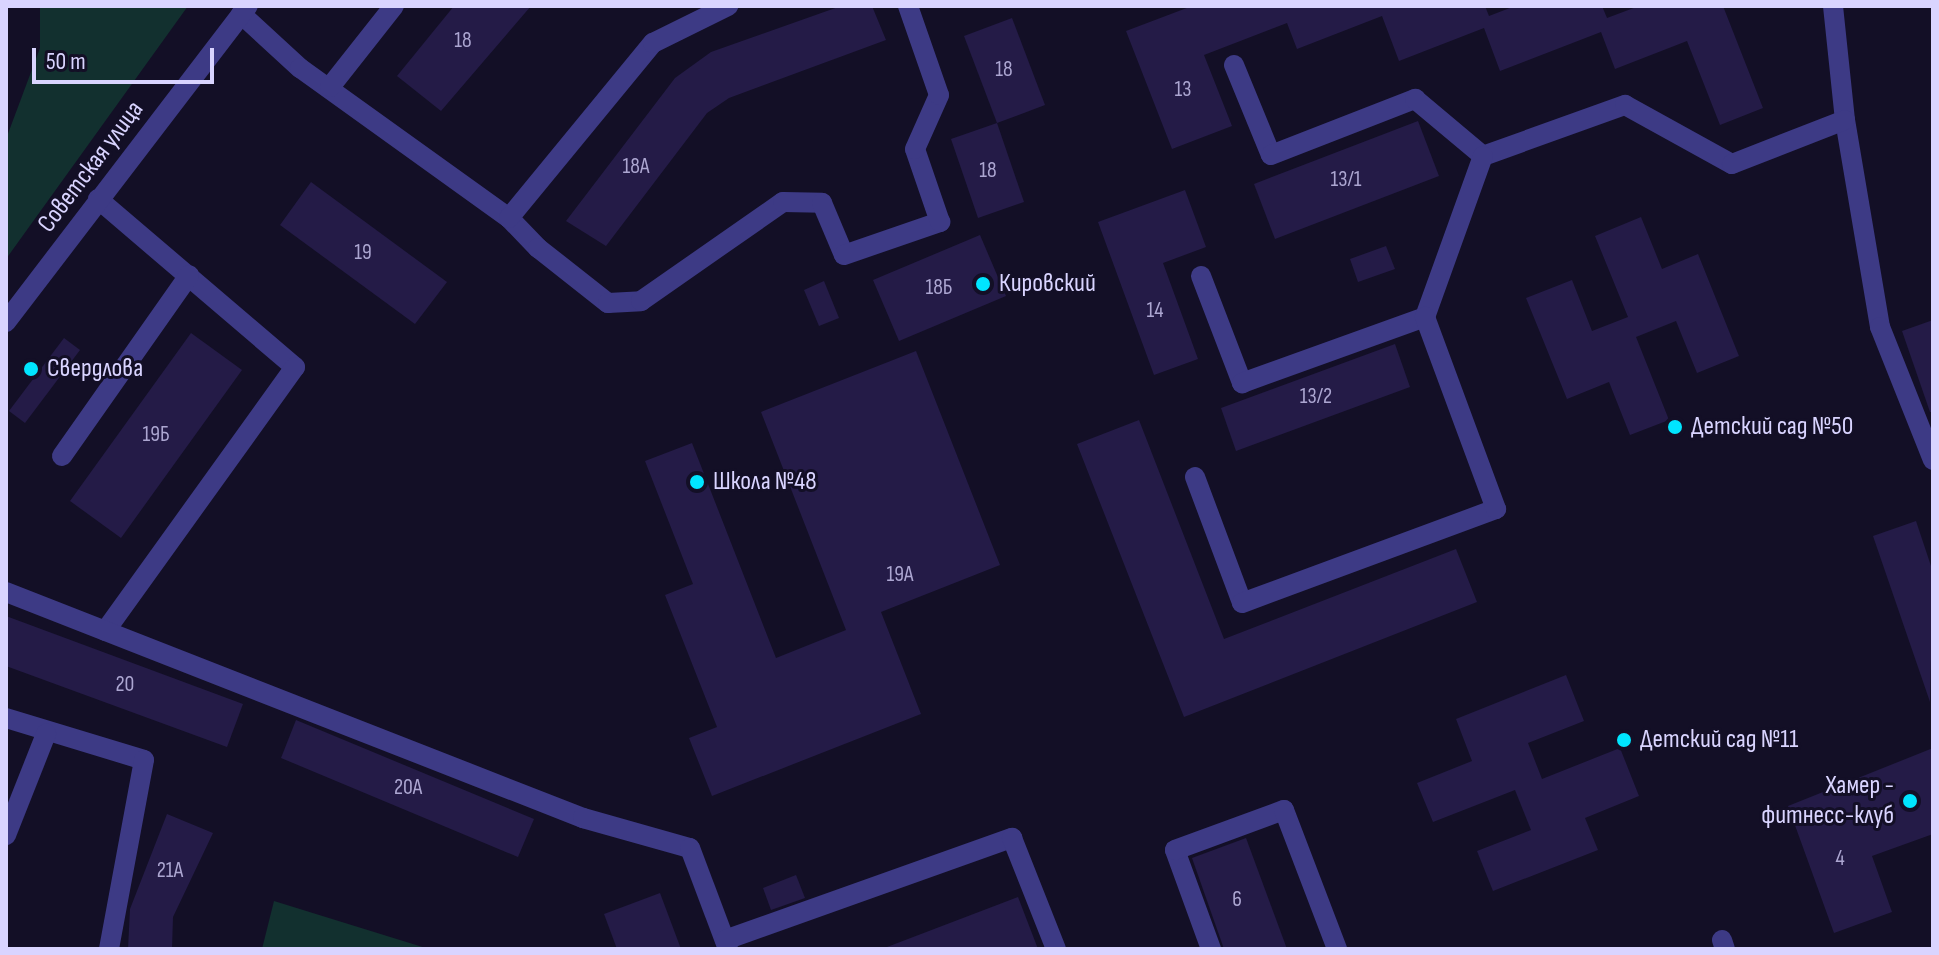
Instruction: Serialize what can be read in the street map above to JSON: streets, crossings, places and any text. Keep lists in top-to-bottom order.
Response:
{
  "streets": {
    "street": ["Советская улица"]
  },
  "places": [
    "Кировский",
    "Свердлова",
    "Детский сад №50",
    "Школа №48",
    "Детский сад №11",
    "Хамер - фитнесс-клуб"
  ],
  "house_numbers": [
    "18",
    "18",
    "13",
    "18А",
    "18",
    "13/1",
    "19",
    "18Б",
    "14",
    "13/2",
    "19Б",
    "19А",
    "20",
    "20А",
    "4",
    "21А",
    "6"
  ],
  "scale_bar": "50 m"
}
